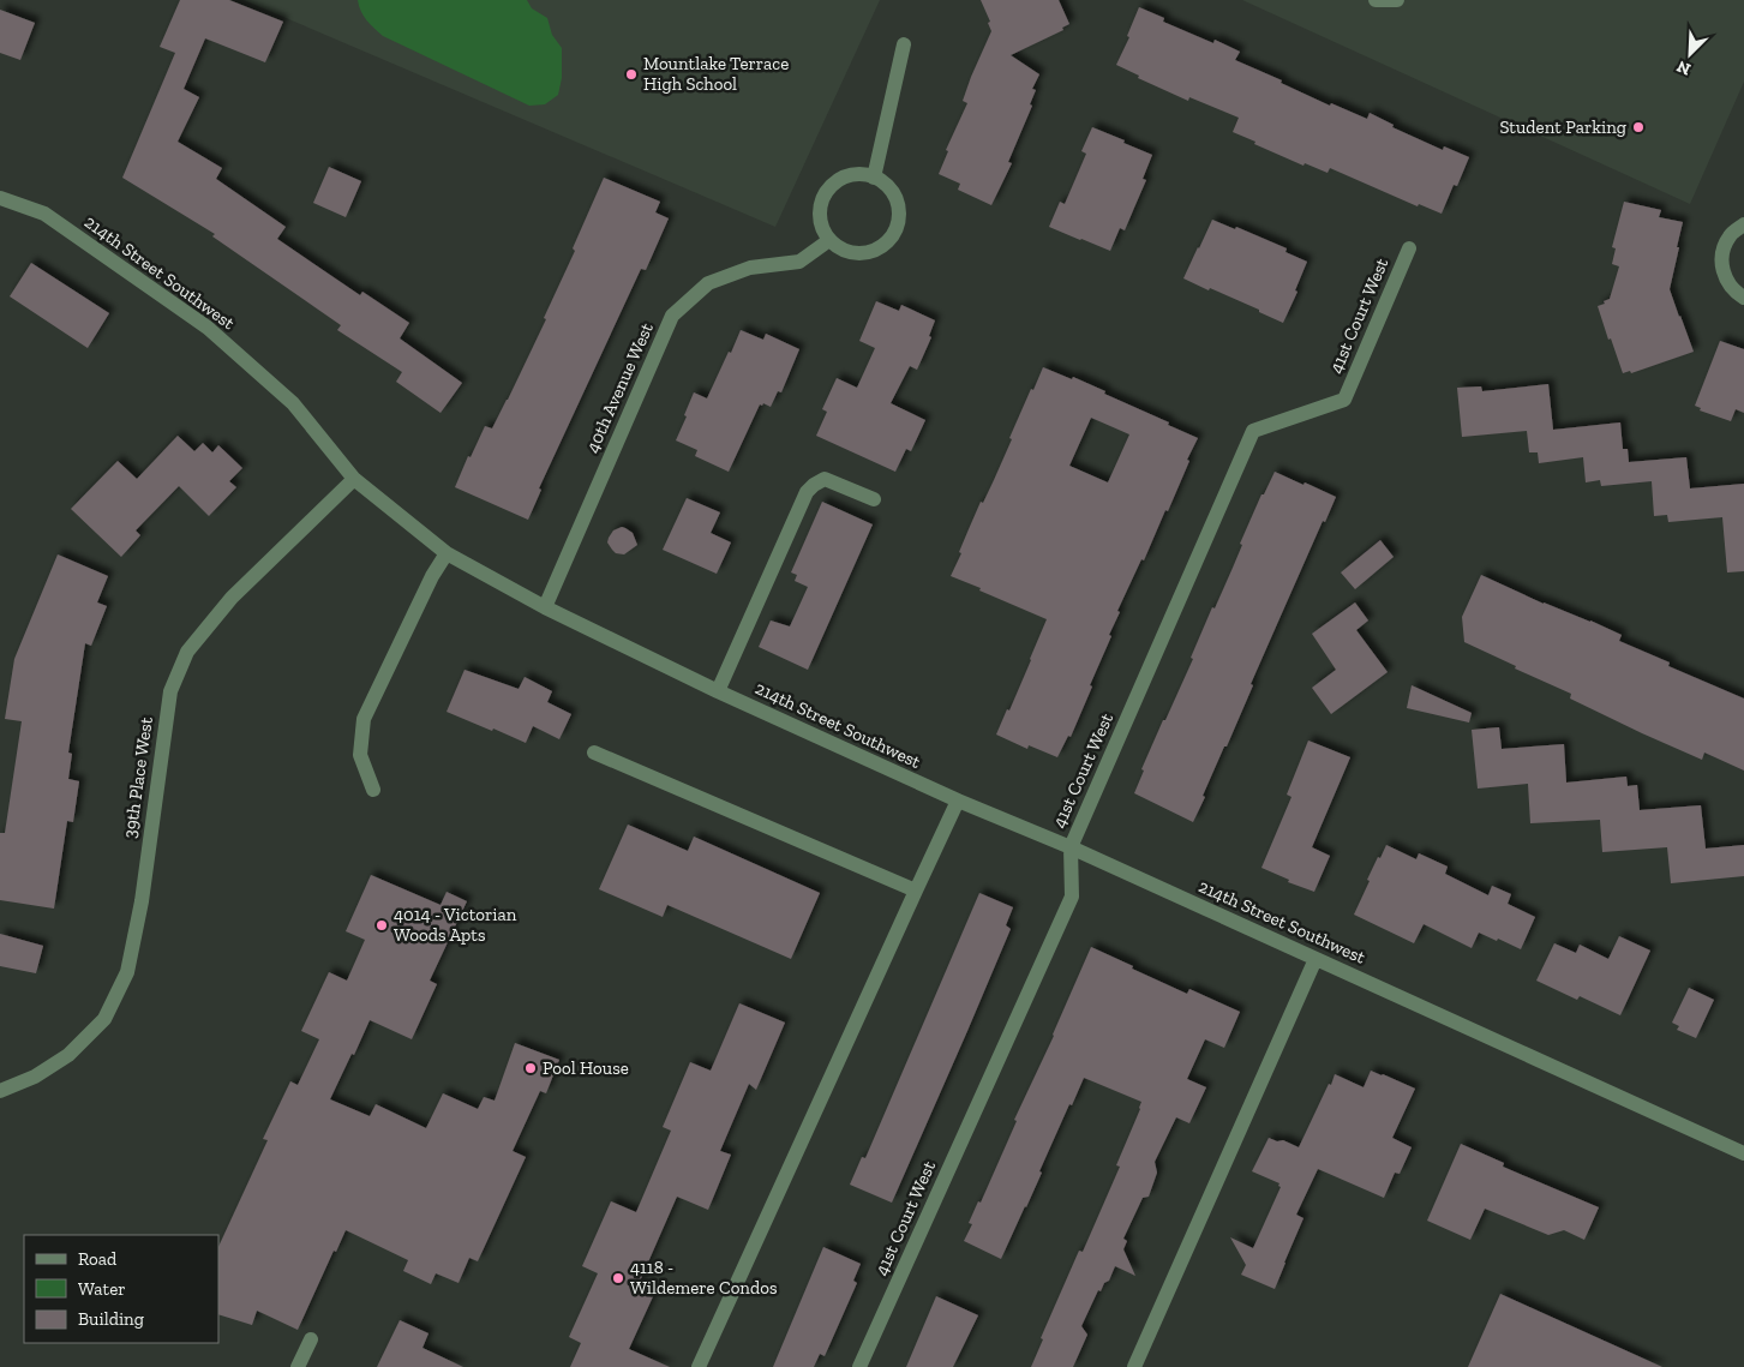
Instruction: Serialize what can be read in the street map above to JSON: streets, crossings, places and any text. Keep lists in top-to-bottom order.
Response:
{
  "streets": {
    "street": [
      "214th Street Southwest",
      "41st Court West",
      "40th Avenue West",
      "39th Place West"
    ]
  },
  "crossings": [
    ["214th Street Southwest", "41st Court West"],
    ["214th Street Southwest", "40th Avenue West"],
    ["214th Street Southwest", "39th Place West"]
  ],
  "places": [
    "Mountlake Terrace High School",
    "Student Parking",
    "4014 - Victorian Woods Apts",
    "Pool House",
    "4118 - Wildemere Condos"
  ],
  "legend": ["Road", "Water", "Building"],
  "north": "bottom left"
}
